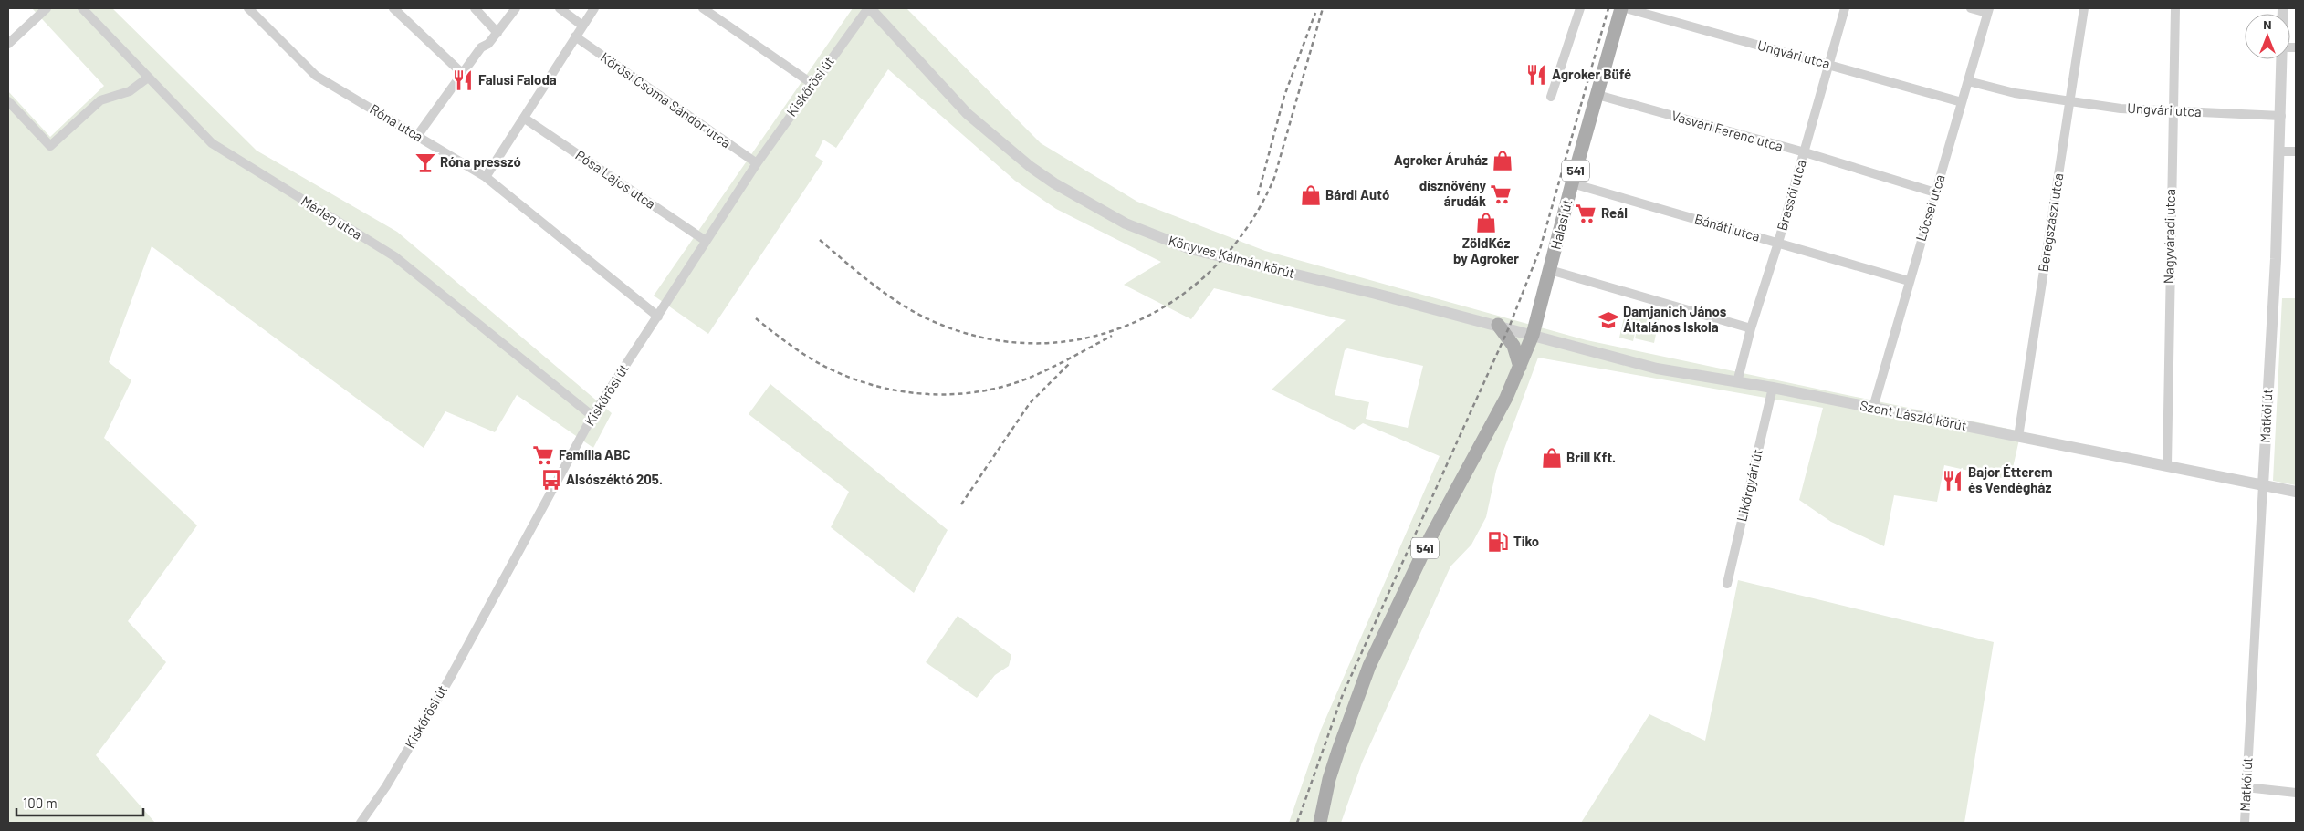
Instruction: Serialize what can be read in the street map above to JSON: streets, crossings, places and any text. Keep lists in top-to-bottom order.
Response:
{
  "streets": {
    "main road": ["541", "Halasi út"],
    "street": [
      "Ungvári utca",
      "Kiskőrösi út",
      "Kőrösi Csoma Sándor utca",
      "Róna utca",
      "Vasvári Ferenc utca",
      "Pósa Lajos utca",
      "Brassói utca",
      "Lőcsei utca",
      "Mérleg utca",
      "Beregszászi utca",
      "Bánáti utca",
      "Nagyváradi utca",
      "Könyves Kálmán körút",
      "Szent László körút",
      "Matkói út",
      "Likőrgyári út"
    ]
  },
  "crossings": [
    ["Ungvári utca", "Brassói utca"],
    ["Ungvári utca", "Lőcsei utca"],
    ["Ungvári utca", "Beregszászi utca"],
    ["Ungvári utca", "Nagyváradi utca"],
    ["Ungvári utca", "Matkói út"],
    ["Kiskőrösi út", "Kőrösi Csoma Sándor utca"],
    ["Kiskőrösi út", "Róna utca"],
    ["Kiskőrösi út", "Pósa Lajos utca"],
    ["Kiskőrösi út", "Mérleg utca"],
    ["Kiskőrösi út", "Könyves Kálmán körút"],
    ["Vasvári Ferenc utca", "Brassói utca"],
    ["Vasvári Ferenc utca", "Lőcsei utca"],
    ["Vasvári Ferenc utca", "Halasi út"],
    ["Brassói utca", "Bánáti utca"],
    ["Brassói utca", "Szent László körút"],
    ["Lőcsei utca", "Bánáti utca"],
    ["Lőcsei utca", "Szent László körút"],
    ["Beregszászi utca", "Szent László körút"],
    ["Halasi út", "Bánáti utca"],
    ["Halasi út", "Könyves Kálmán körút"],
    ["Halasi út", "Szent László körút"],
    ["Nagyváradi utca", "Szent László körút"],
    ["Könyves Kálmán körút", "Szent László körút"],
    ["Szent László körút", "Matkói út"],
    ["Szent László körút", "Likőrgyári út"]
  ],
  "places": {
    "restaurant": ["Agroker Büfé", "Falusi Faloda", "Bajor Étterem és Vendégház"],
    "shop": [
      "Agroker Áruház",
      "Bárdi Autó",
      "ZöldKéz by Agroker",
      "Brill Kft."
    ],
    "bar": ["Róna presszó"],
    "supermarket": ["dísznövény árudák", "Reál", "Família ABC"],
    "school or university": ["Damjanich János Általános Iskola"],
    "bus stop": ["Alsószéktó 205."],
    "fuel station": ["Tiko"]
  },
  "scale_bar": "100 m",
  "north": "top"
}
